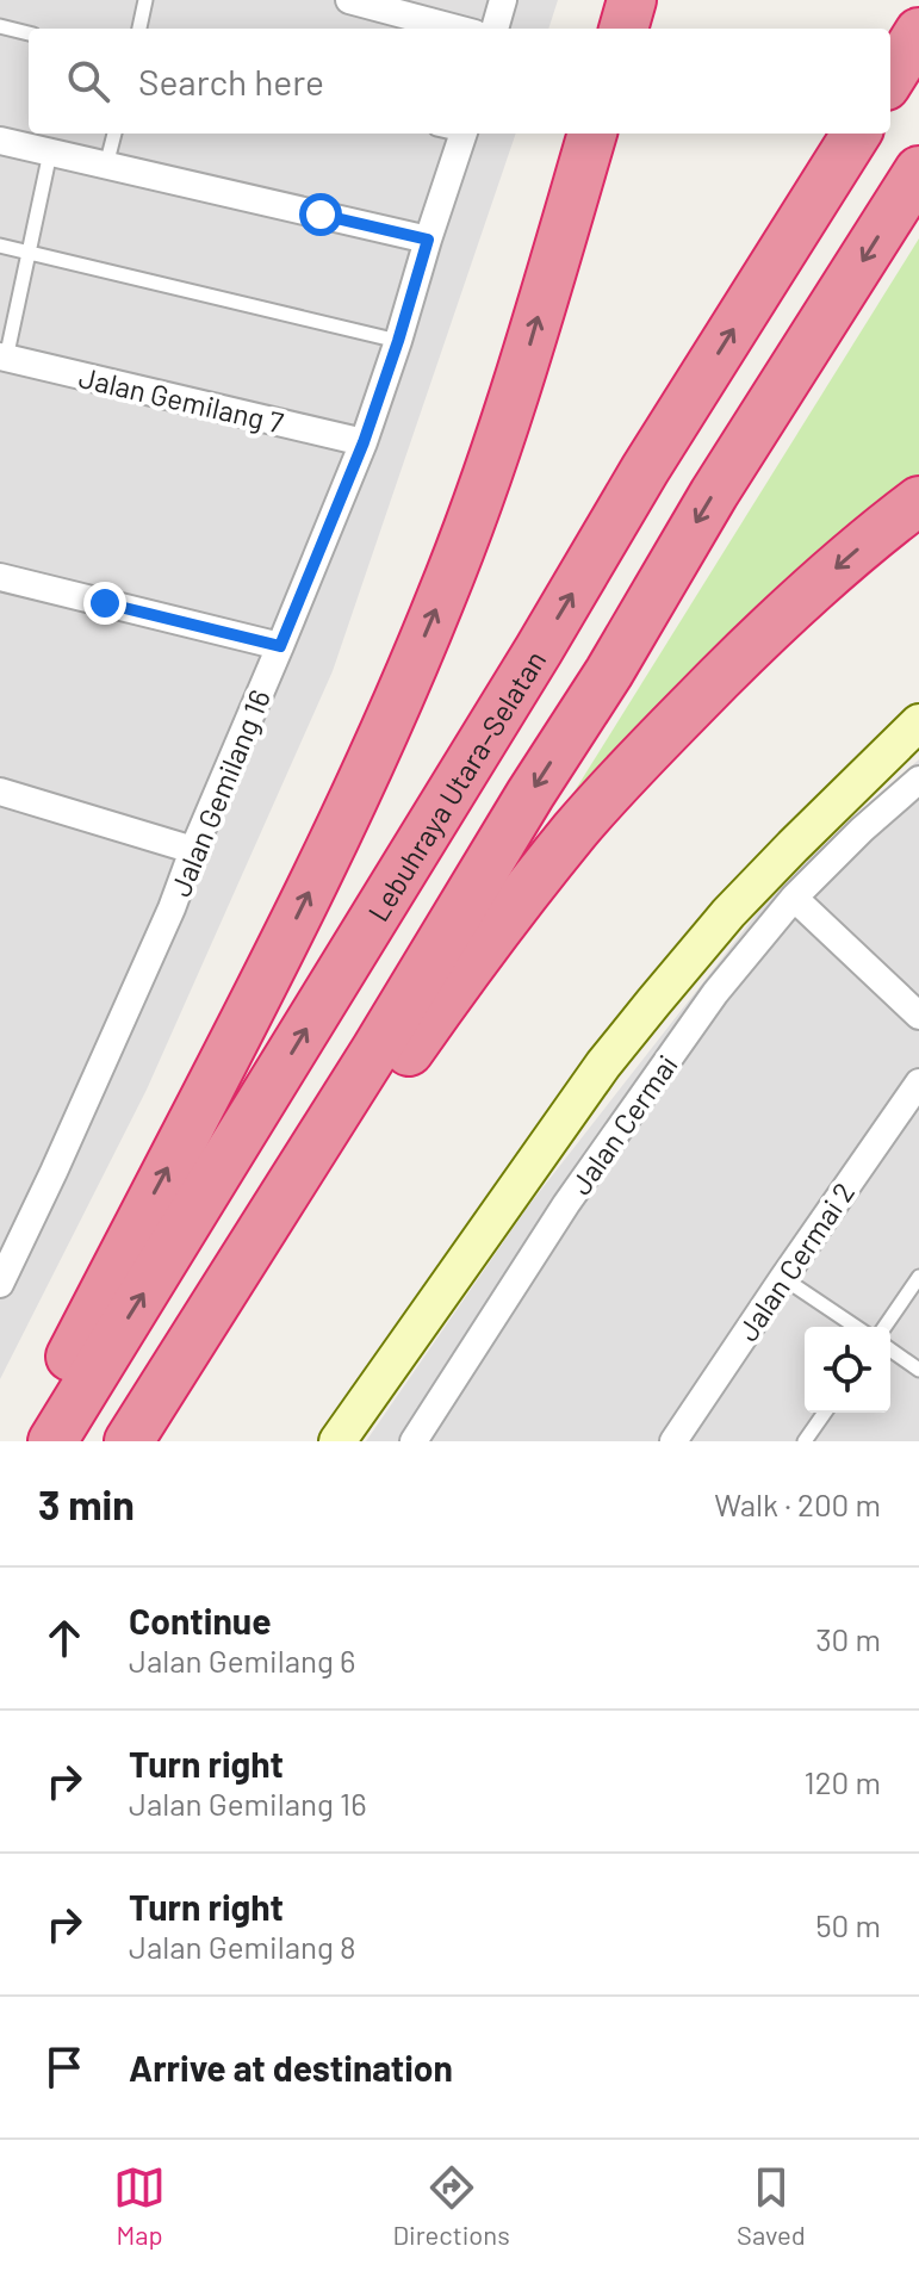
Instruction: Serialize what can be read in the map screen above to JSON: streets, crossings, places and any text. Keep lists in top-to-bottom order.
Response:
{
  "streets": {
    "highway": ["Lebuhraya Utara–Selatan"],
    "street": [
      "Jalan Gemilang 7",
      "Jalan Gemilang 16",
      "Jalan Cermai",
      "Jalan Cermai 2"
    ]
  },
  "crossings": [
    ["Jalan Gemilang 7", "Jalan Gemilang 16"]
  ],
  "page": {
    "search": "Search here",
    "heading": ["3 min", "Walk · 200 m"],
    "list": [
      ["Continue", "Jalan Gemilang 6", "30 m"],
      ["Turn right", "Jalan Gemilang 16", "120 m"],
      ["Turn right", "Jalan Gemilang 8", "50 m"],
      "Arrive at destination"
    ],
    "nav": ["Map", "Directions", "Saved"]
  }
}
